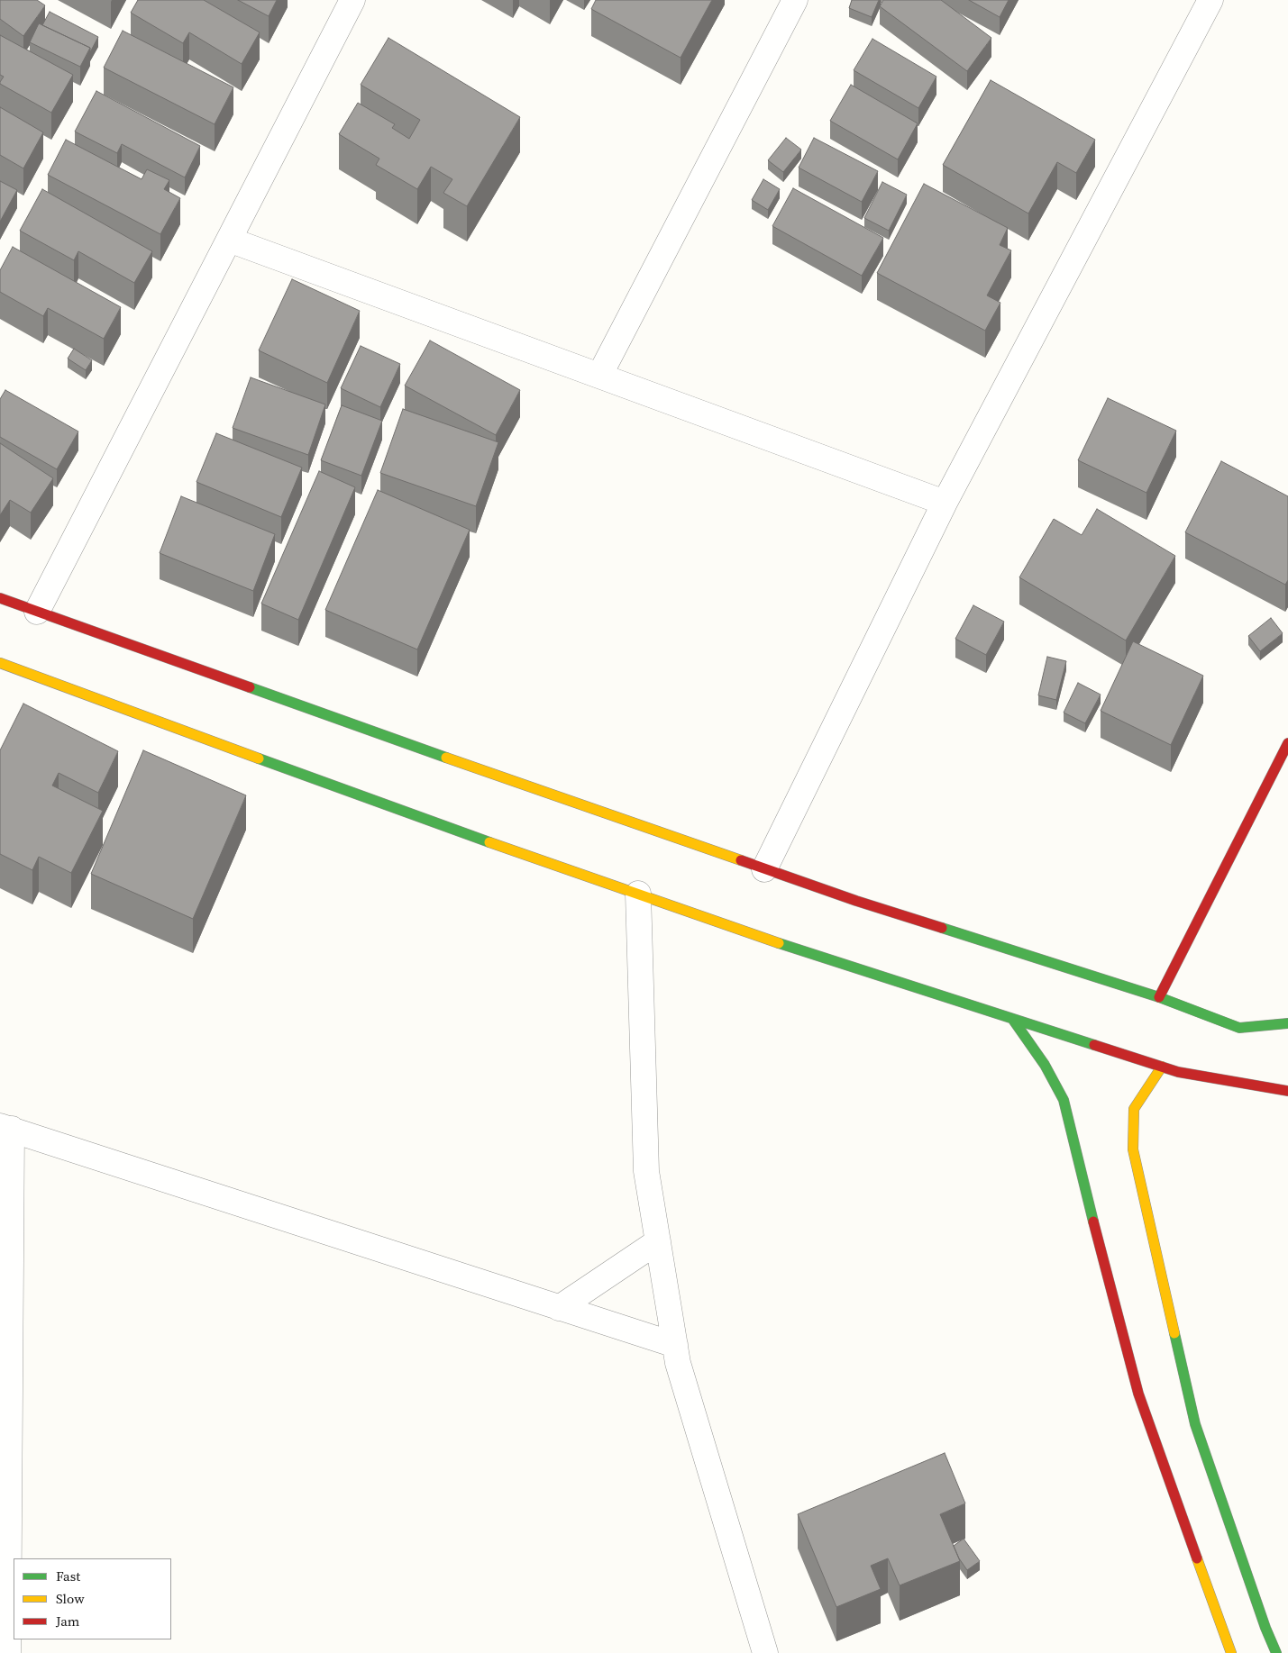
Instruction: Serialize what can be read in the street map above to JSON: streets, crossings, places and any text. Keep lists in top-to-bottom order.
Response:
{
  "legend": ["Fast", "Slow", "Jam"]
}
